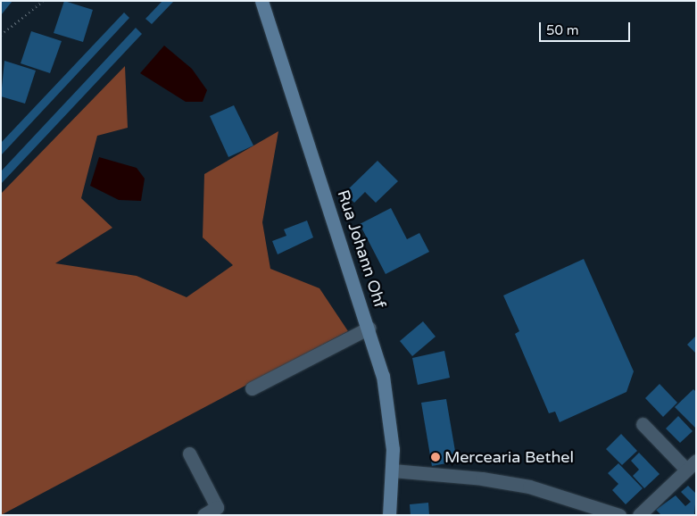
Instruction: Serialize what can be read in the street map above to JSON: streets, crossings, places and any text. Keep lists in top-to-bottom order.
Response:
{
  "streets": {
    "main road": ["Rua Johann Ohf"]
  },
  "places": ["Mercearia Bethel"],
  "scale_bar": "50 m"
}
